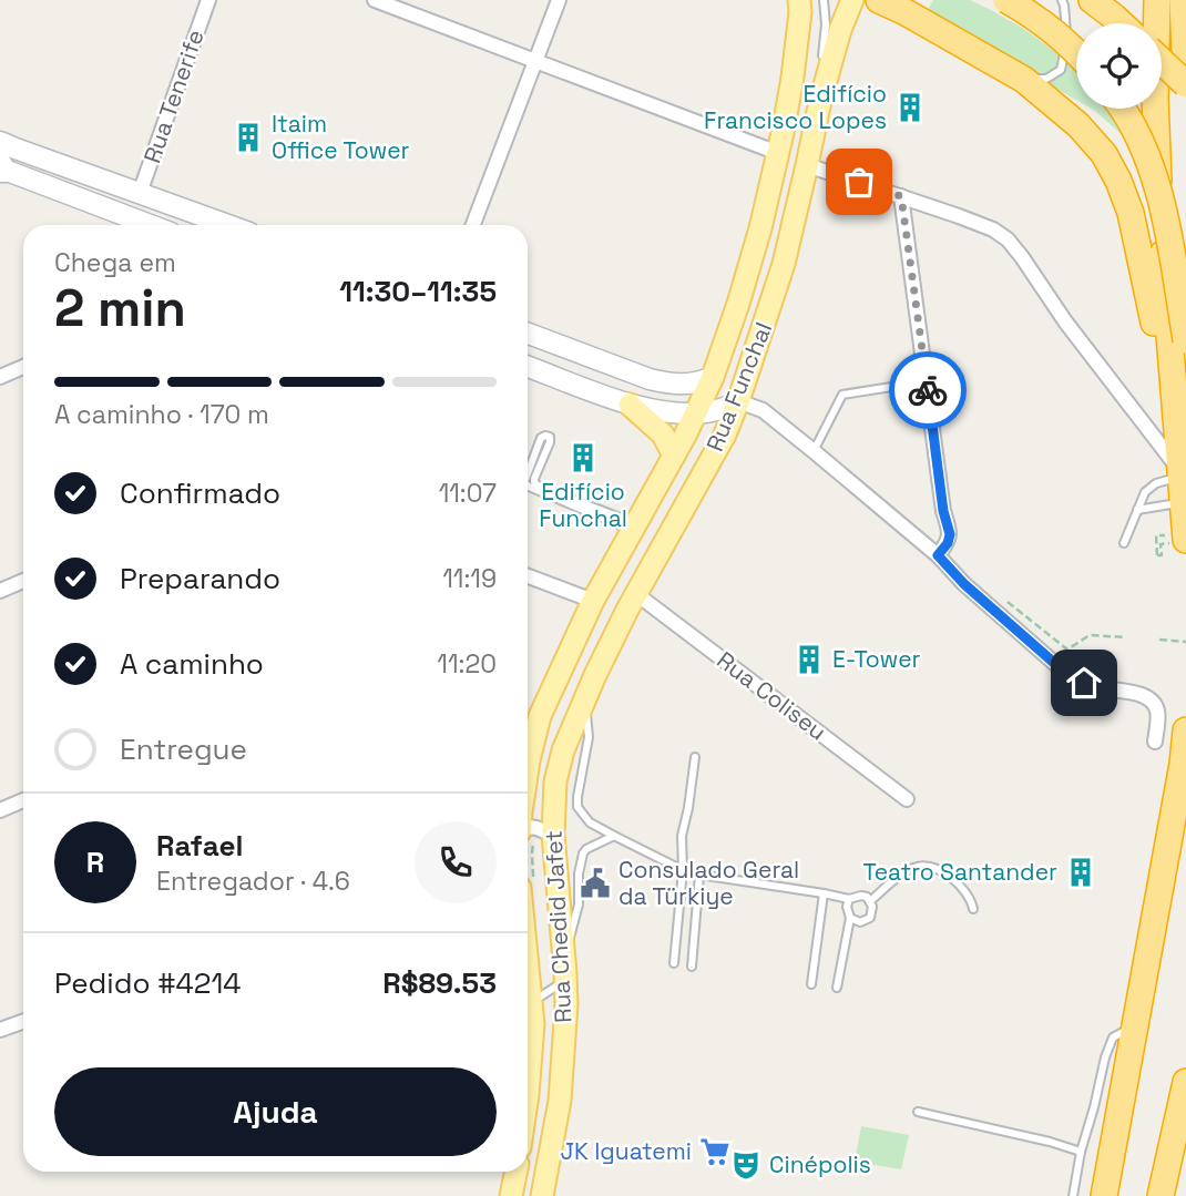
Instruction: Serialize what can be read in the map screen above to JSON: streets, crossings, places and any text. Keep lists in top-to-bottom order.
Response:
{
  "streets": {
    "main road": ["Rua Funchal", "Rua Chedid Jafet"],
    "street": ["Rua Tenerife", "Rua Coliseu"]
  },
  "crossings": [
    ["Rua Funchal", "Rua Coliseu"],
    ["Rua Funchal", "Rua Chedid Jafet"]
  ],
  "places": {
    "building": [
      "Edifício Francisco Lopes",
      "Itaim Office Tower",
      "Edifício Funchal",
      "E-Tower",
      "Teatro Santander"
    ],
    "public building": ["Consulado Geral da Türkiye"],
    "supermarket": ["JK Iguatemi"],
    "theatre": ["Cinépolis"]
  },
  "page": {
    "heading": ["2 min", "Chega em", "11:30–11:35"],
    "panel": [
      "Rafael",
      "Entregador · 4.6",
      "Pedido #4214",
      "R$89.53"
    ],
    "bar": "A caminho · 170 m",
    "list": [
      ["Confirmado", "11:07"],
      ["Preparando", "11:19"],
      ["A caminho", "11:20"],
      "Entregue"
    ],
    "round": "R",
    "buttons": "Ajuda"
  }
}
